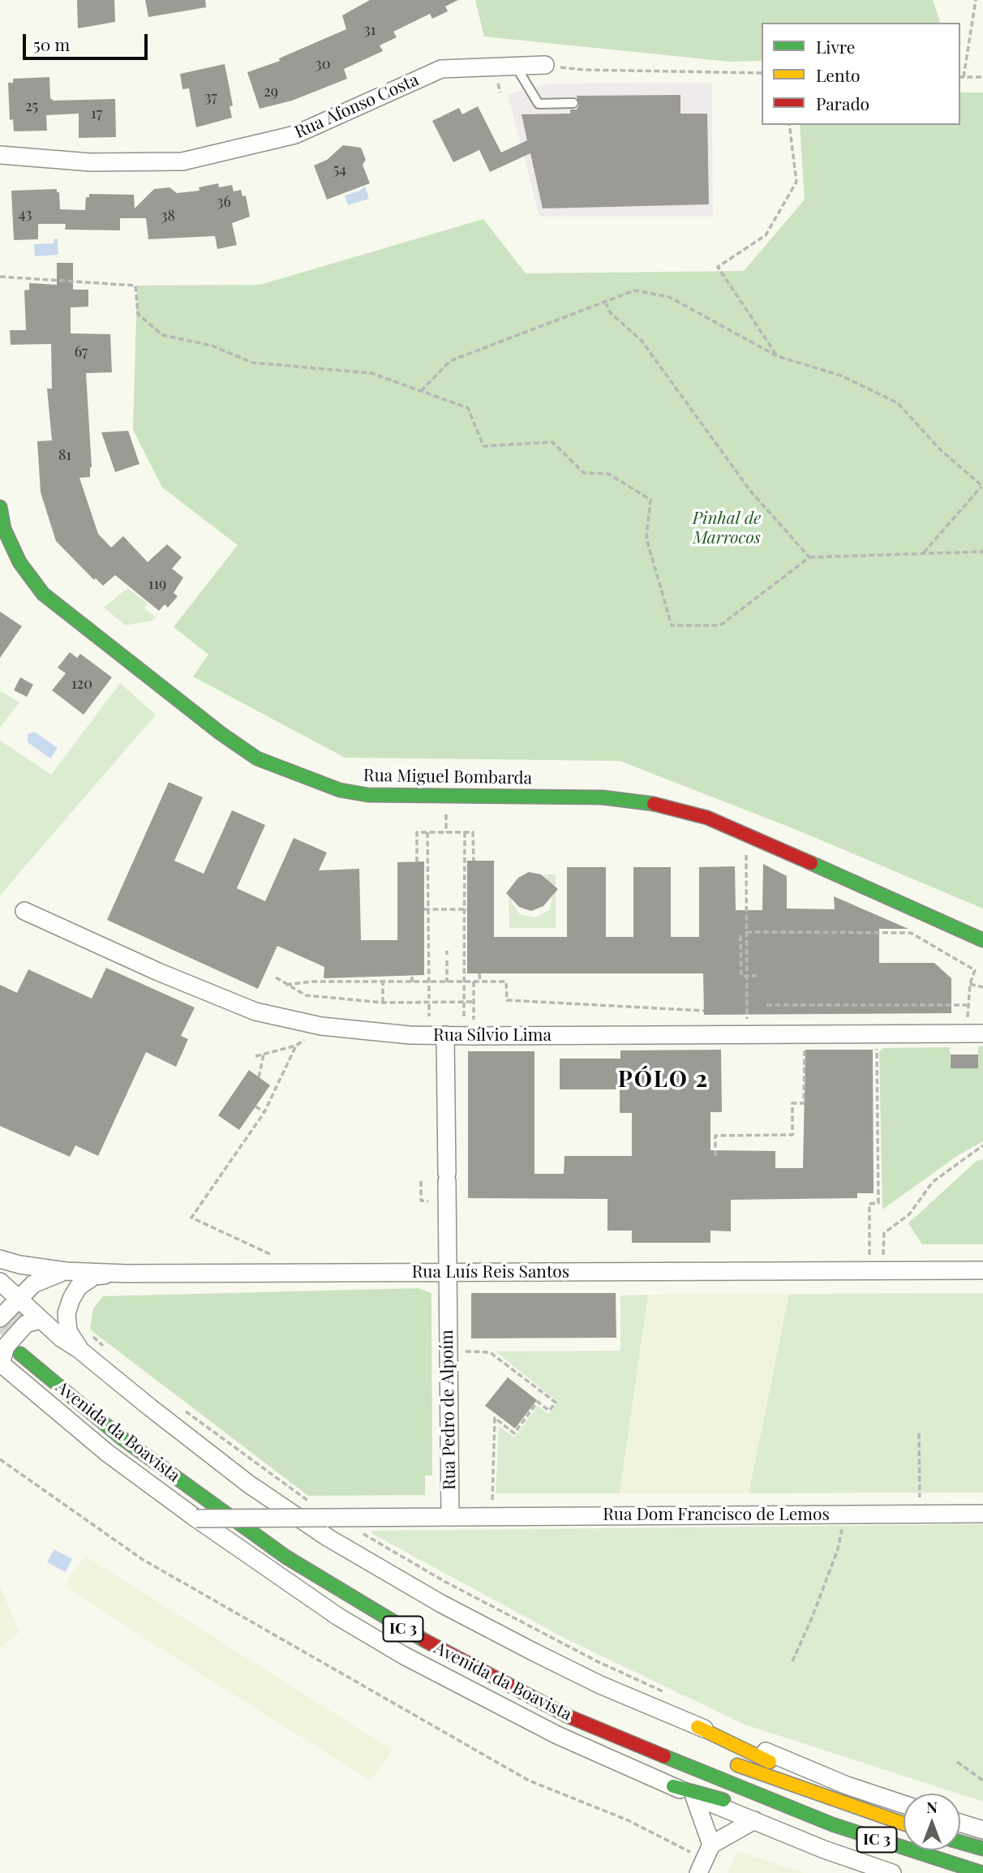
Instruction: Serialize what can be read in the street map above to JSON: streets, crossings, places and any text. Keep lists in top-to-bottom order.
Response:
{
  "streets": {
    "main road": ["Rua Miguel Bombarda", "Avenida da Boavista", "IC 3"],
    "street": [
      "Rua Afonso Costa",
      "Rua Sílvio Lima",
      "Rua Luís Reis Santos",
      "Rua Pedro de Alpoím",
      "Rua Dom Francisco de Lemos"
    ]
  },
  "crossings": [
    ["Rua Sílvio Lima", "Rua Pedro de Alpoím"],
    ["Rua Luís Reis Santos", "Rua Pedro de Alpoím"],
    ["Rua Pedro de Alpoím", "Avenida da Boavista"],
    ["Rua Pedro de Alpoím", "Rua Dom Francisco de Lemos"]
  ],
  "districts": ["PÓLO 2"],
  "parks": ["Pinhal de Marrocos"],
  "house_numbers": [
    "31",
    "30",
    "29",
    "37",
    "25",
    "17",
    "54",
    "36",
    "43",
    "38",
    "67",
    "81",
    "119",
    "120"
  ],
  "legend": ["Livre", "Lento", "Parado"],
  "scale_bar": "50 m",
  "north": "top"
}
